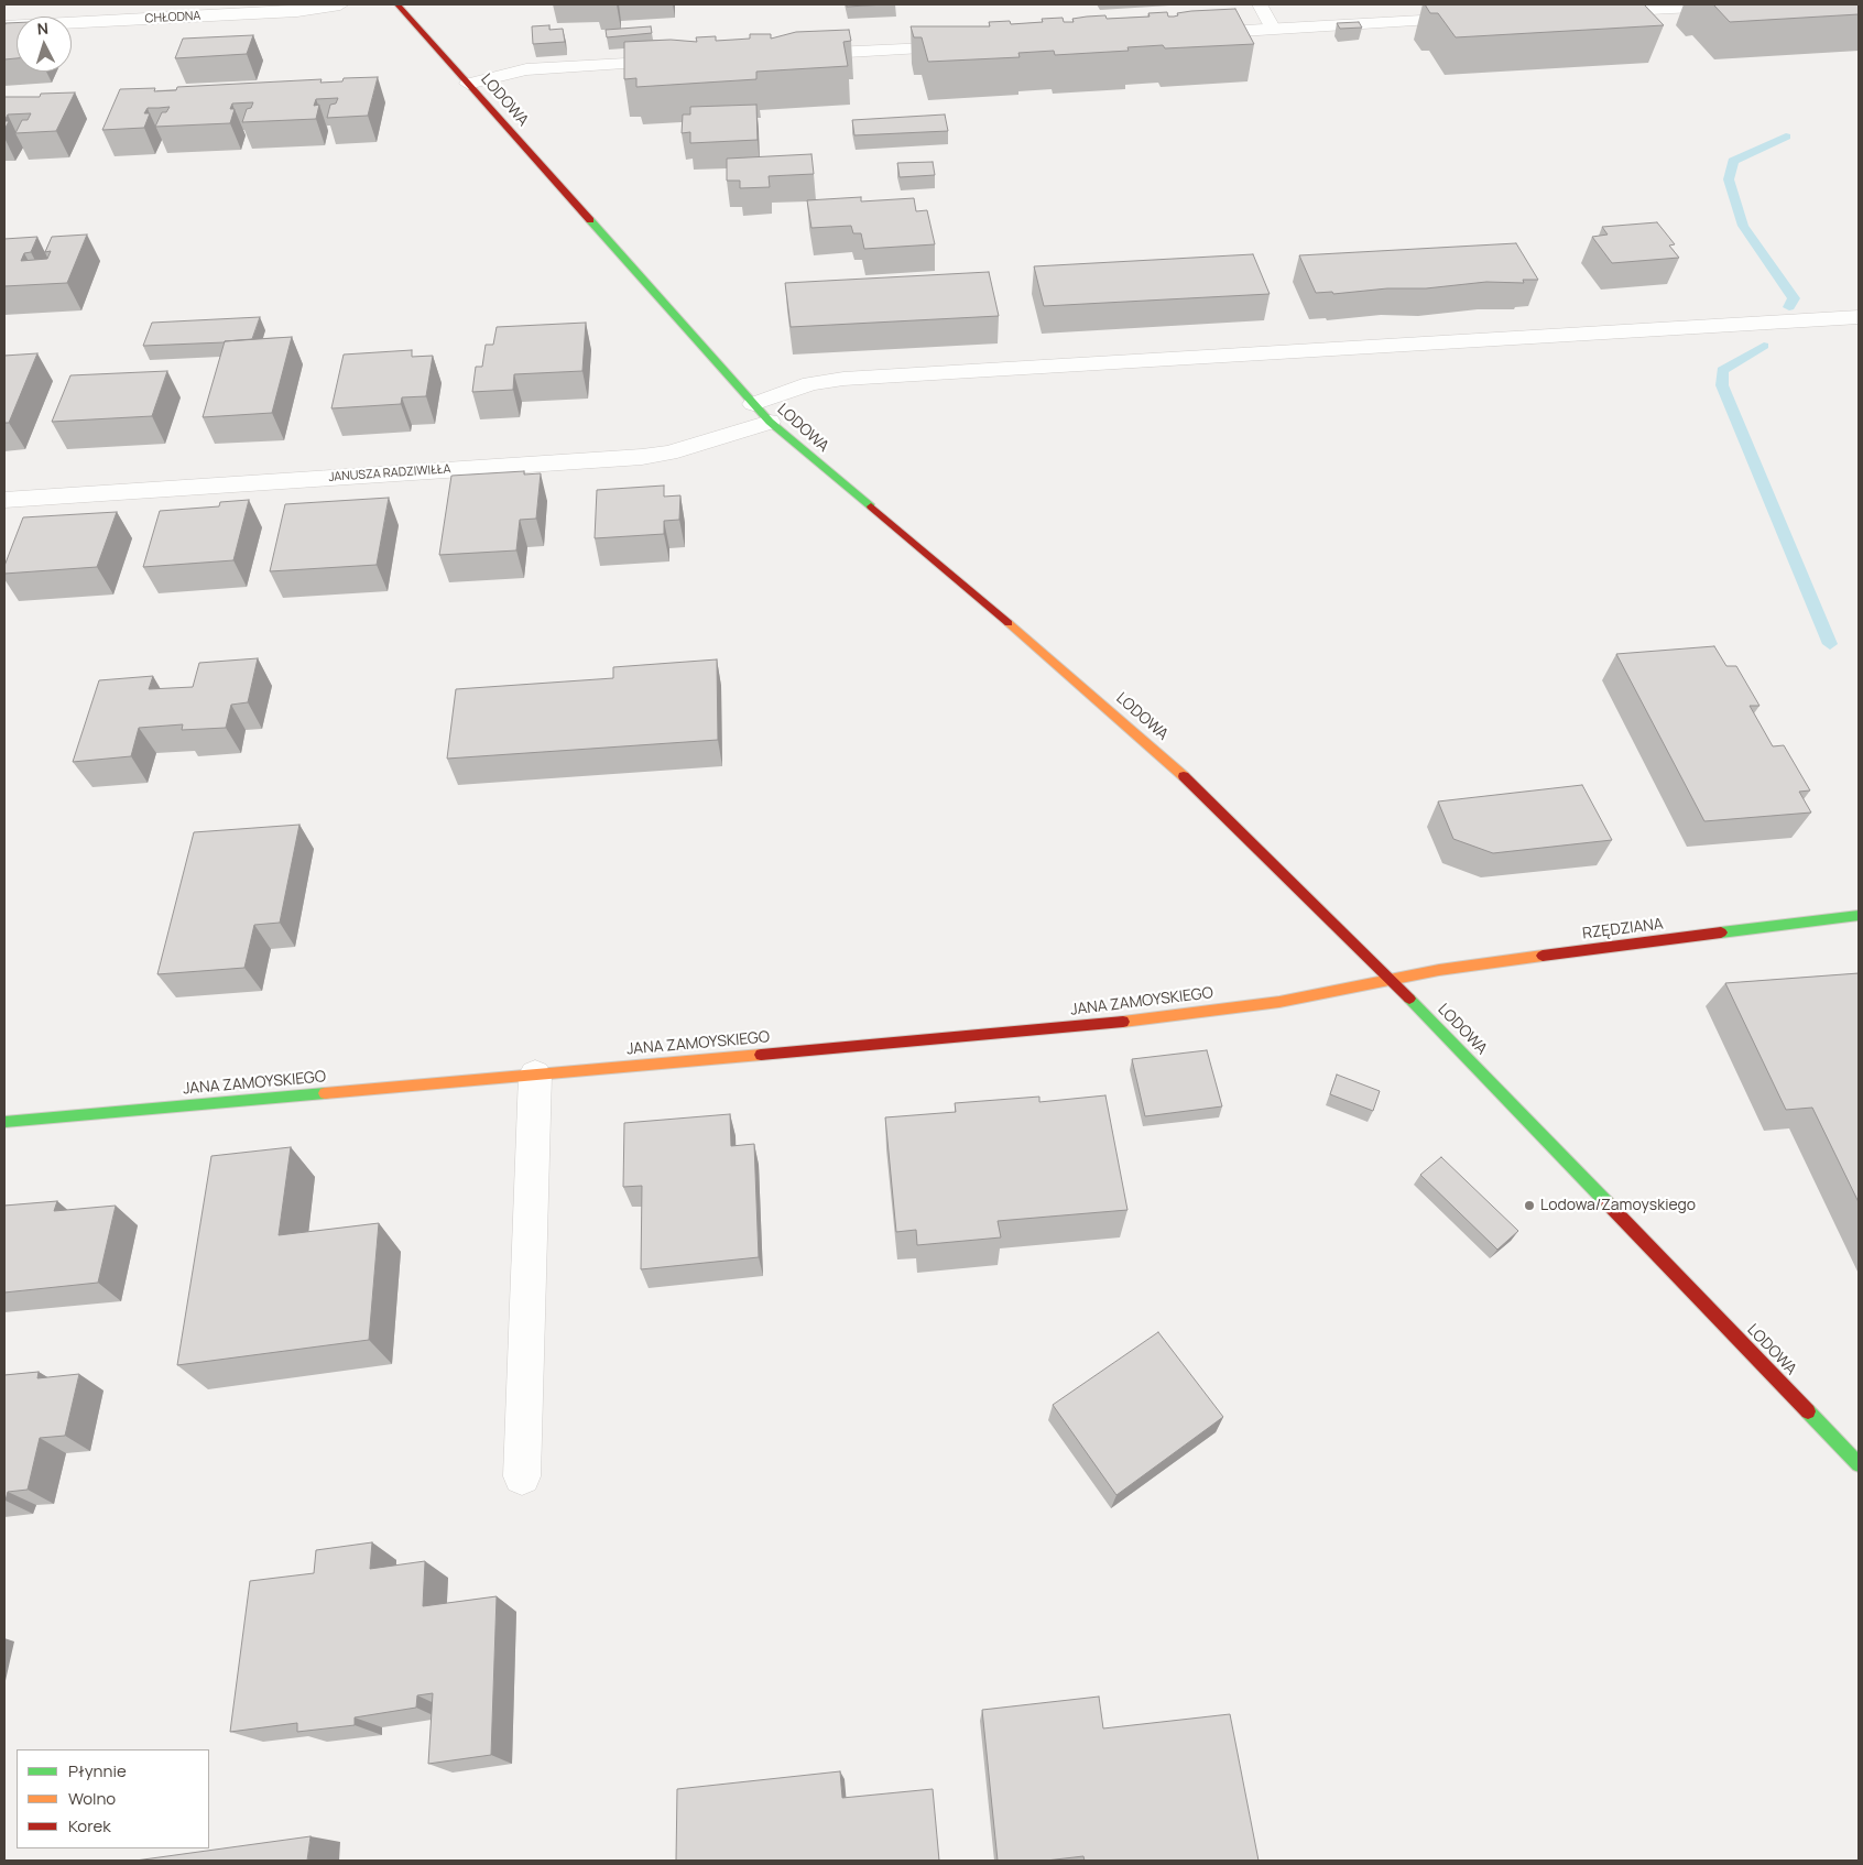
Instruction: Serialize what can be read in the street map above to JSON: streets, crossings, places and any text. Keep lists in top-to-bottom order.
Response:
{
  "streets": {
    "street": [
      "CHŁODNA",
      "LODOWA",
      "JANUSZA RADZIWIŁŁA",
      "RZĘDZIANA",
      "JANA ZAMOYSKIEGO"
    ]
  },
  "crossings": [
    ["LODOWA", "JANUSZA RADZIWIŁŁA"],
    ["LODOWA", "RZĘDZIANA"],
    ["LODOWA", "JANA ZAMOYSKIEGO"],
    ["RZĘDZIANA", "JANA ZAMOYSKIEGO"]
  ],
  "places": ["Lodowa/Zamoyskiego"],
  "legend": ["Płynnie", "Wolno", "Korek"],
  "north": "top"
}
